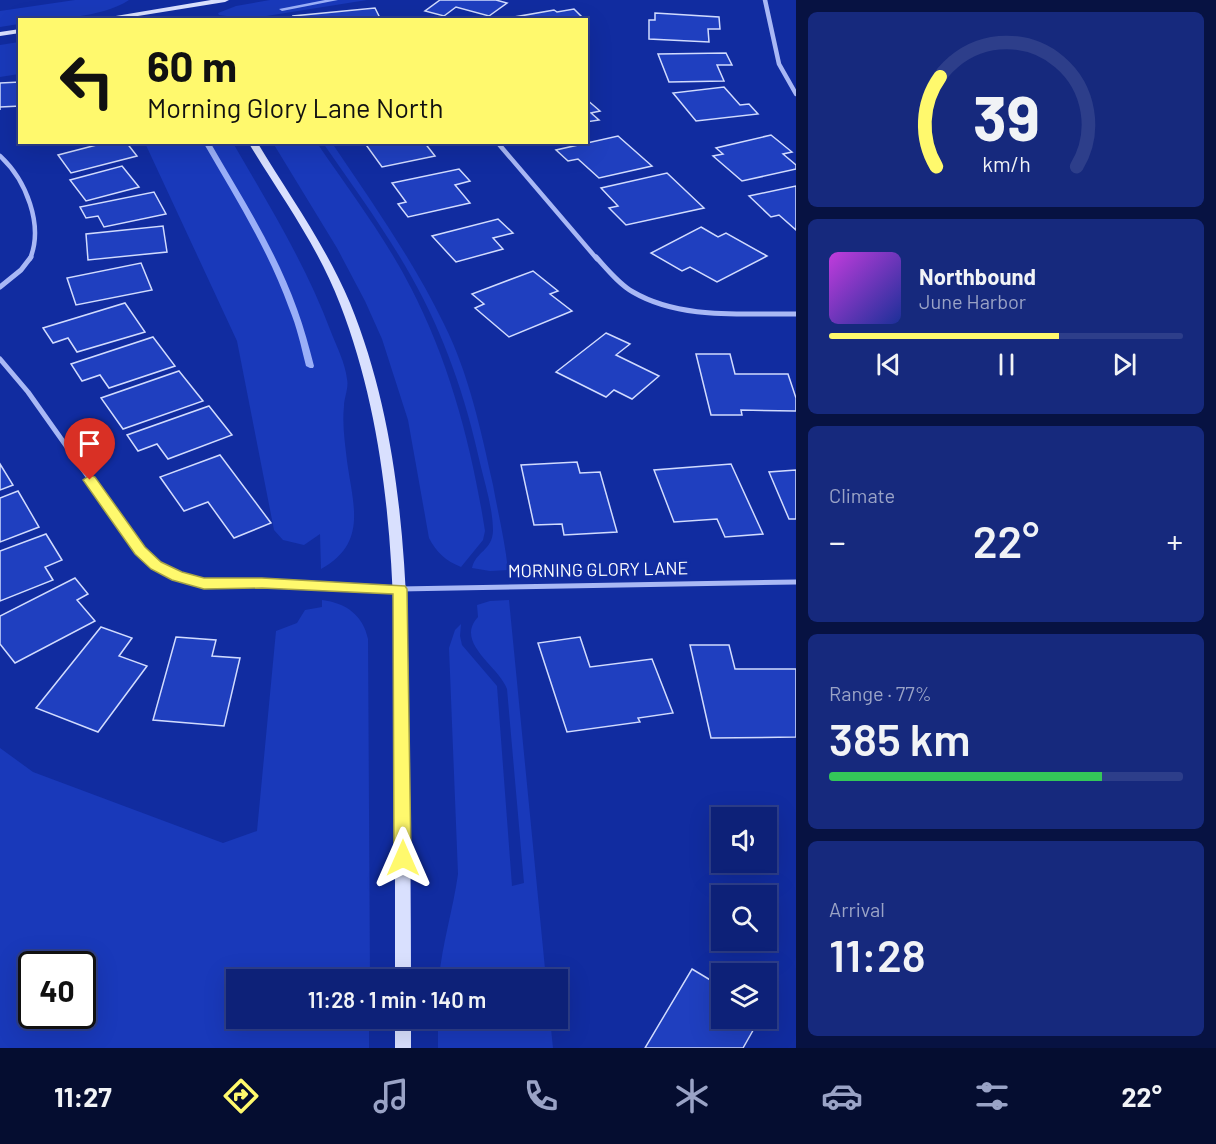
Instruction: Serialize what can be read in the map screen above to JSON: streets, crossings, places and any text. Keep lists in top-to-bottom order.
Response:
{
  "streets": {
    "street": ["MORNING GLORY LANE"]
  },
  "page": {
    "turn": ["60 m", "Morning Glory Lane North"],
    "song": ["Northbound", "June Harbor"],
    "tile": [
      "Climate",
      ["Range · 77%", "385 km"],
      ["Arrival", "11:28"]
    ],
    "heat": ["−", "22°", "+"],
    "limit": "40",
    "trip": "11:28 · 1 min · 140 m",
    "tabs": ["11:27", "22°"],
    "gauge": ["39", "km/h"]
  }
}
